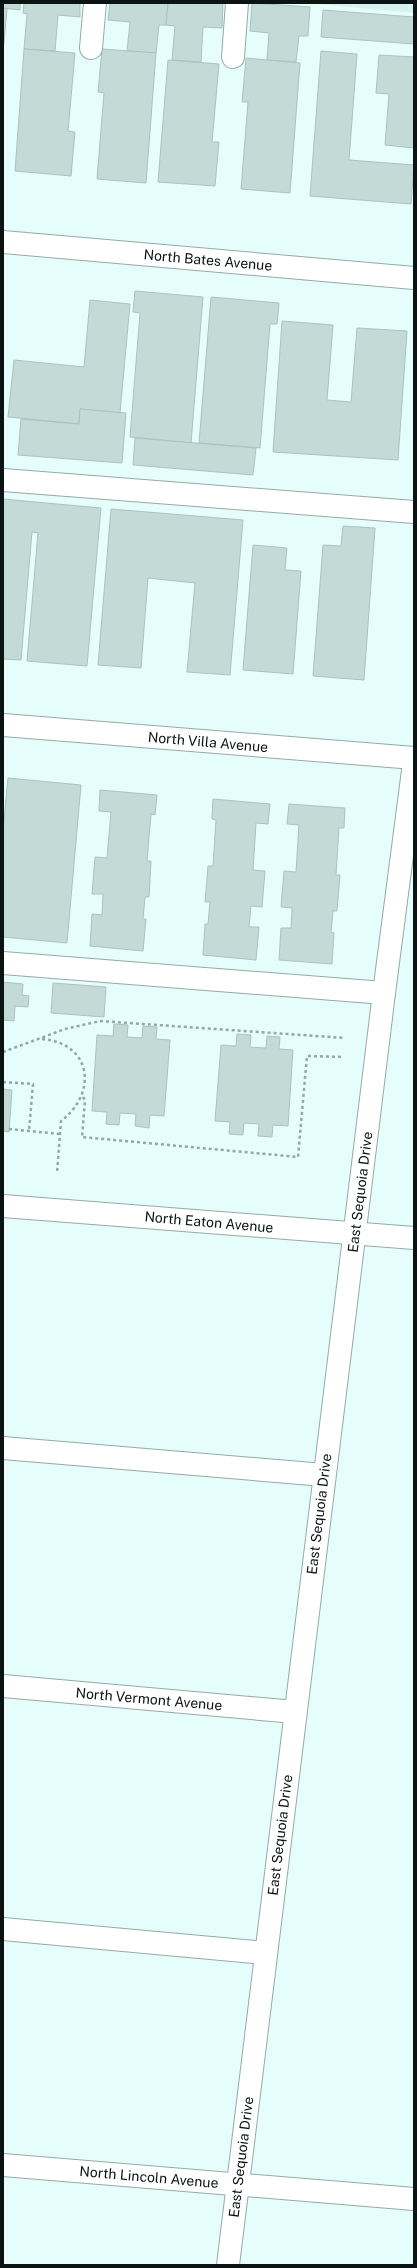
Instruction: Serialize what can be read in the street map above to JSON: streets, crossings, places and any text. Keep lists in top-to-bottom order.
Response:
{
  "streets": {
    "street": [
      "North Bates Avenue",
      "North Villa Avenue",
      "East Sequoia Drive",
      "North Eaton Avenue",
      "North Vermont Avenue",
      "North Lincoln Avenue"
    ]
  },
  "crossings": [
    ["East Sequoia Drive", "North Eaton Avenue"],
    ["East Sequoia Drive", "North Vermont Avenue"],
    ["East Sequoia Drive", "North Lincoln Avenue"]
  ]
}
